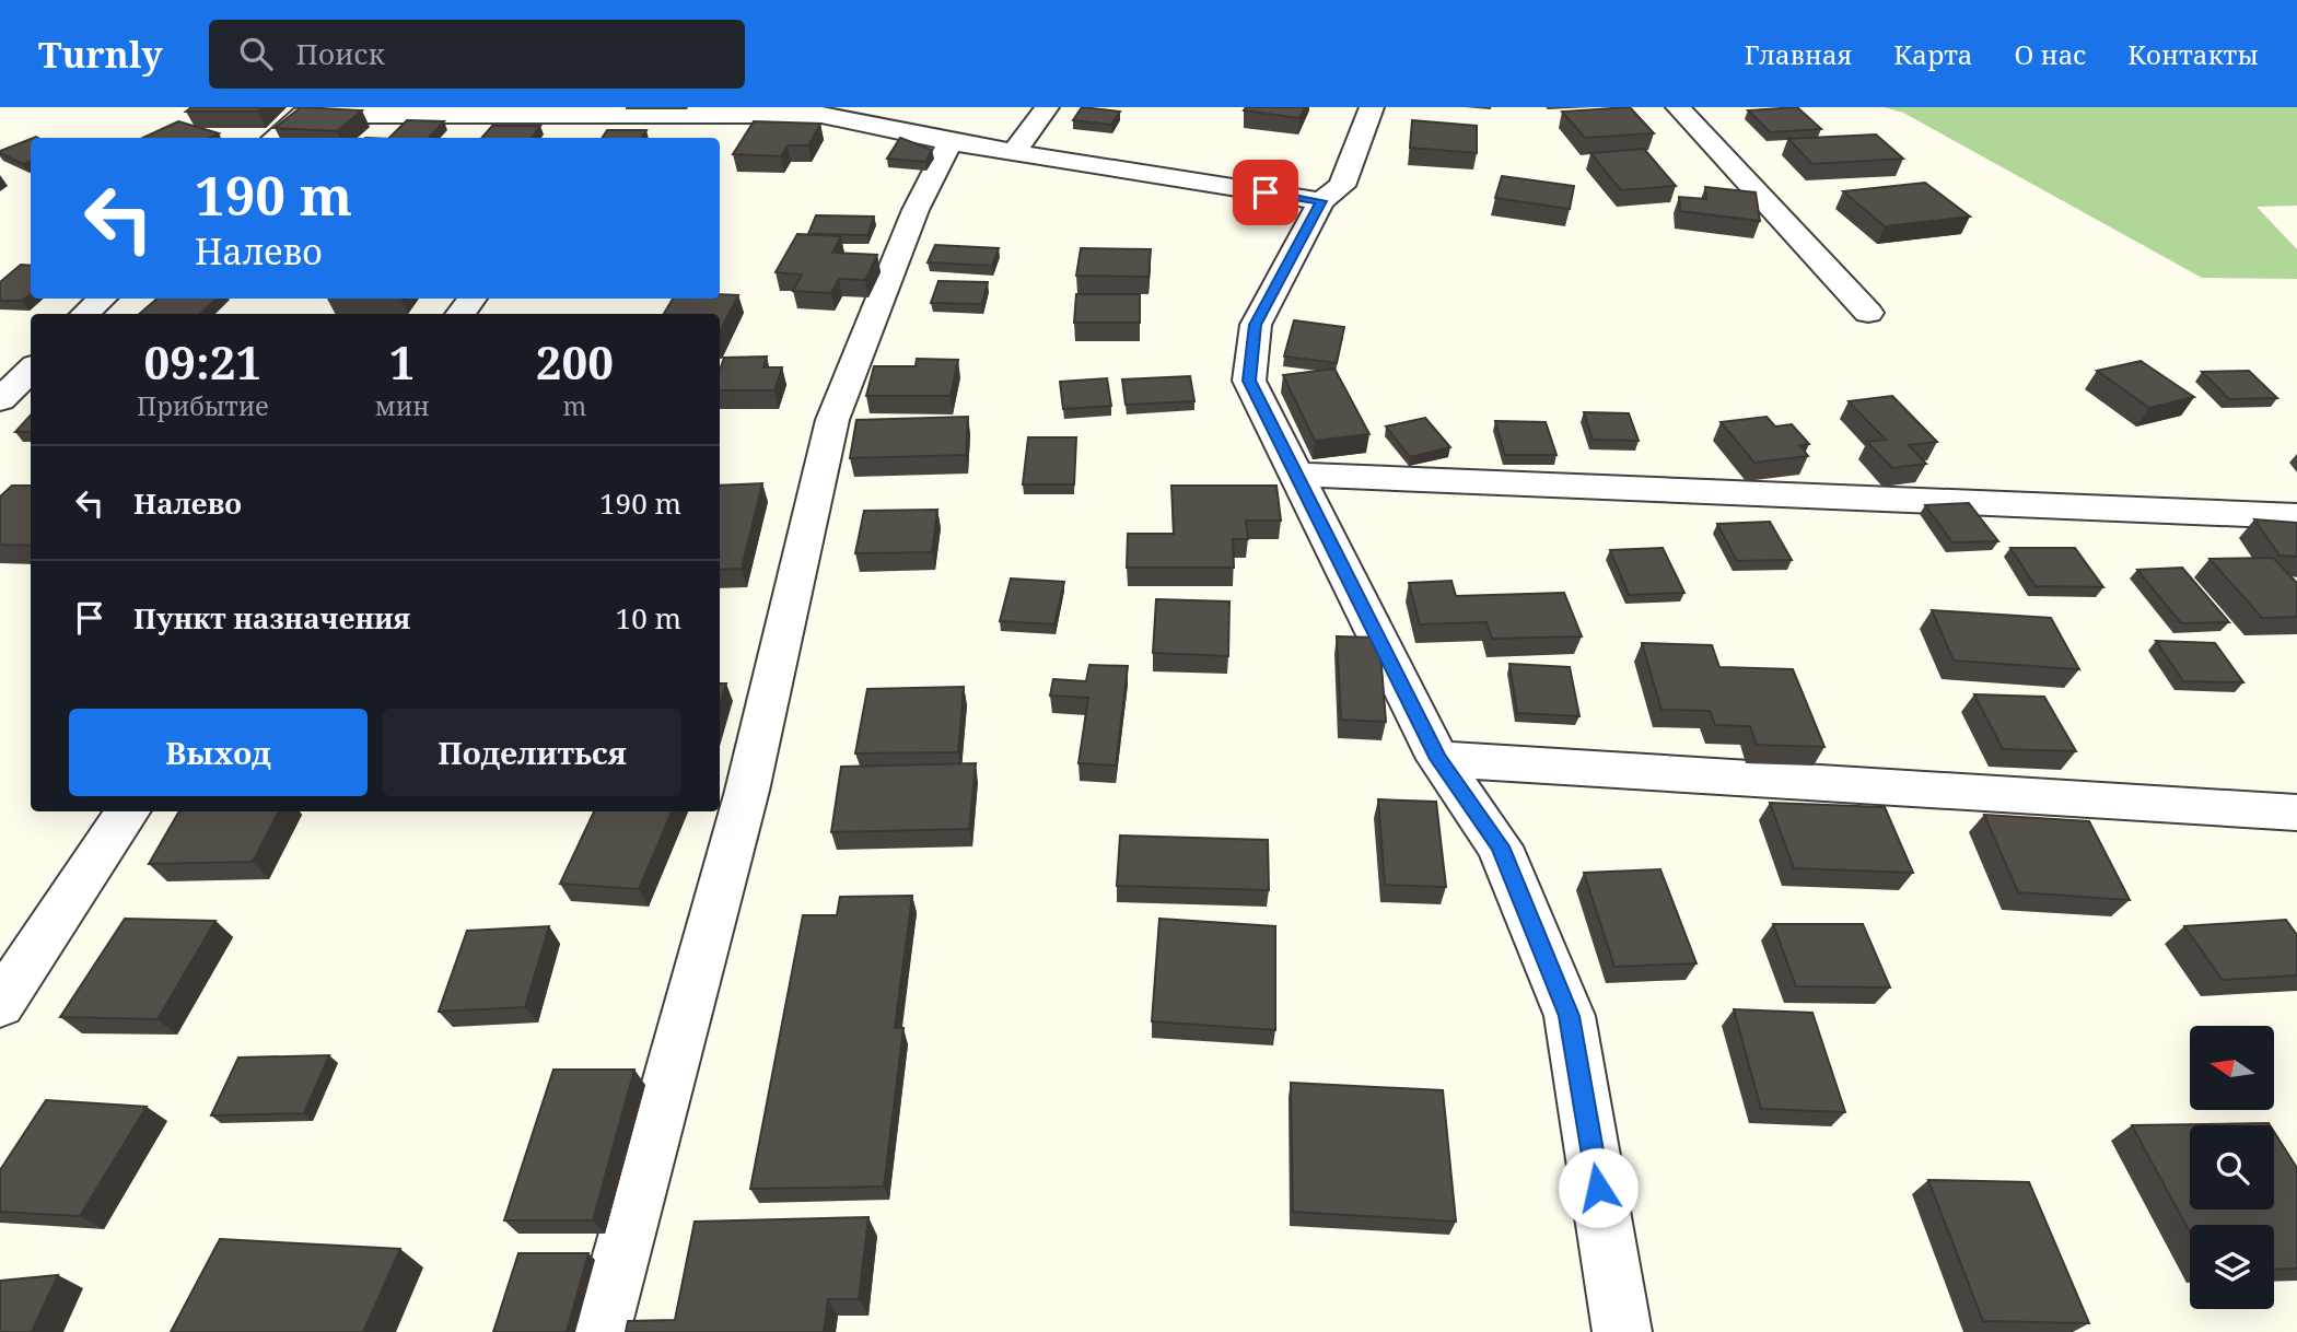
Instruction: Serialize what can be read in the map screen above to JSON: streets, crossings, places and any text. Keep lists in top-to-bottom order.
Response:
{
  "north": "left",
  "page": {
    "header": "Turnly",
    "search": "Поиск",
    "nav": [
      "Главная",
      "Карта",
      "О нас",
      "Контакты"
    ],
    "turn": ["190 m", "Налево"],
    "eta": [
      "09:21",
      "Прибытие",
      "1",
      "мин",
      "200",
      "m"
    ],
    "list": [
      {
        "name": "Налево",
        "value": "190 m"
      },
      {
        "name": "Пункт назначения",
        "value": "10 m"
      }
    ],
    "buttons": ["Выход", "Поделиться"]
  }
}
